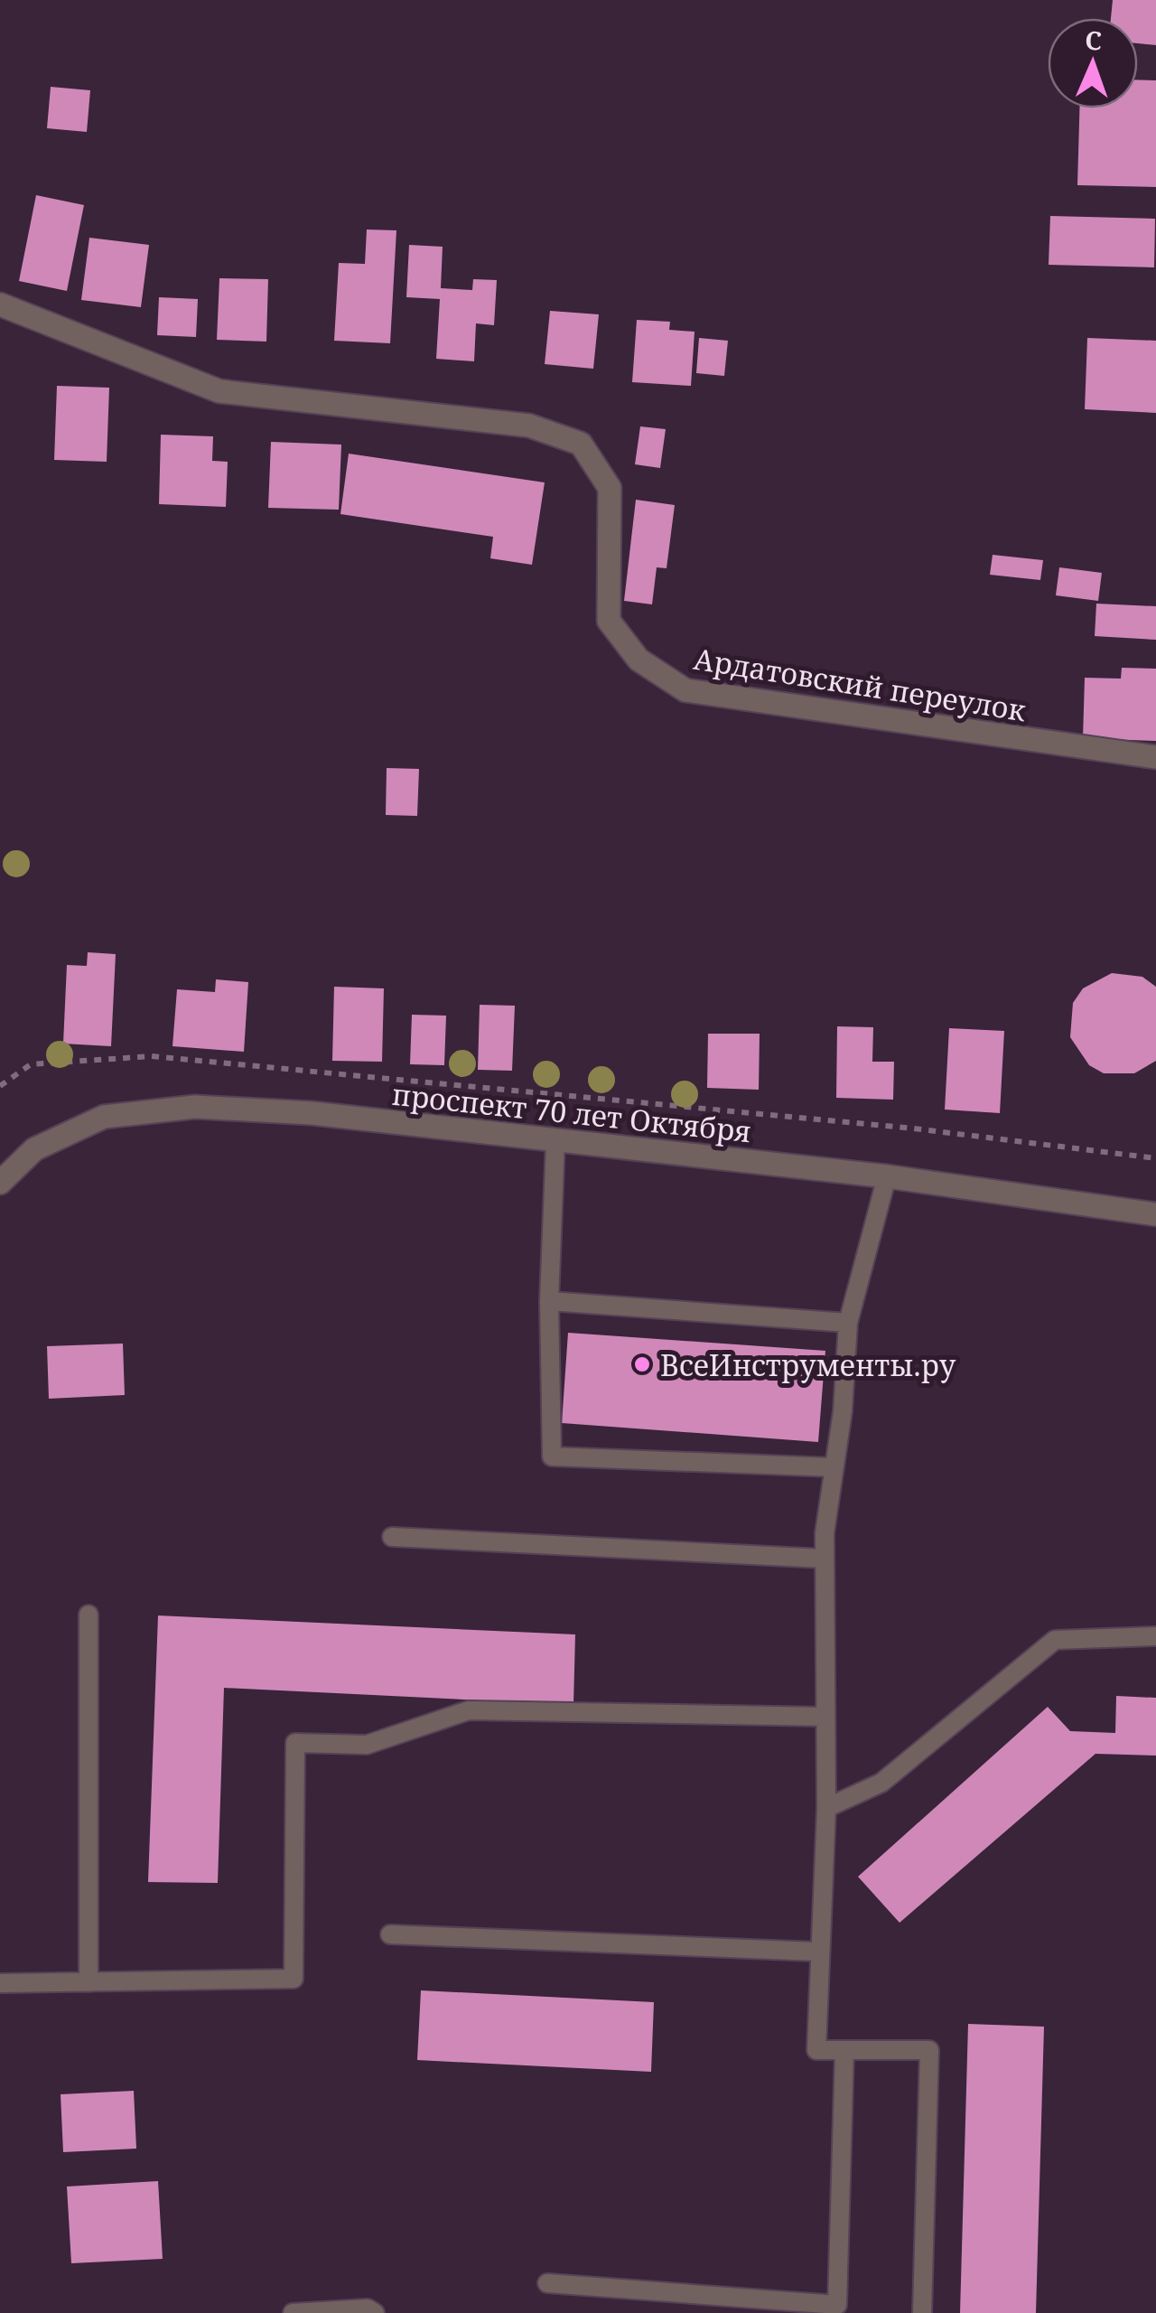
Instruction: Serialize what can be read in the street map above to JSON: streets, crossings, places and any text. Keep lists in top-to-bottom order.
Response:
{
  "streets": {
    "street": ["Ардатовский переулок", "проспект 70 лет Октября"]
  },
  "places": ["ВсеИнструменты.ру"],
  "north": "top"
}
